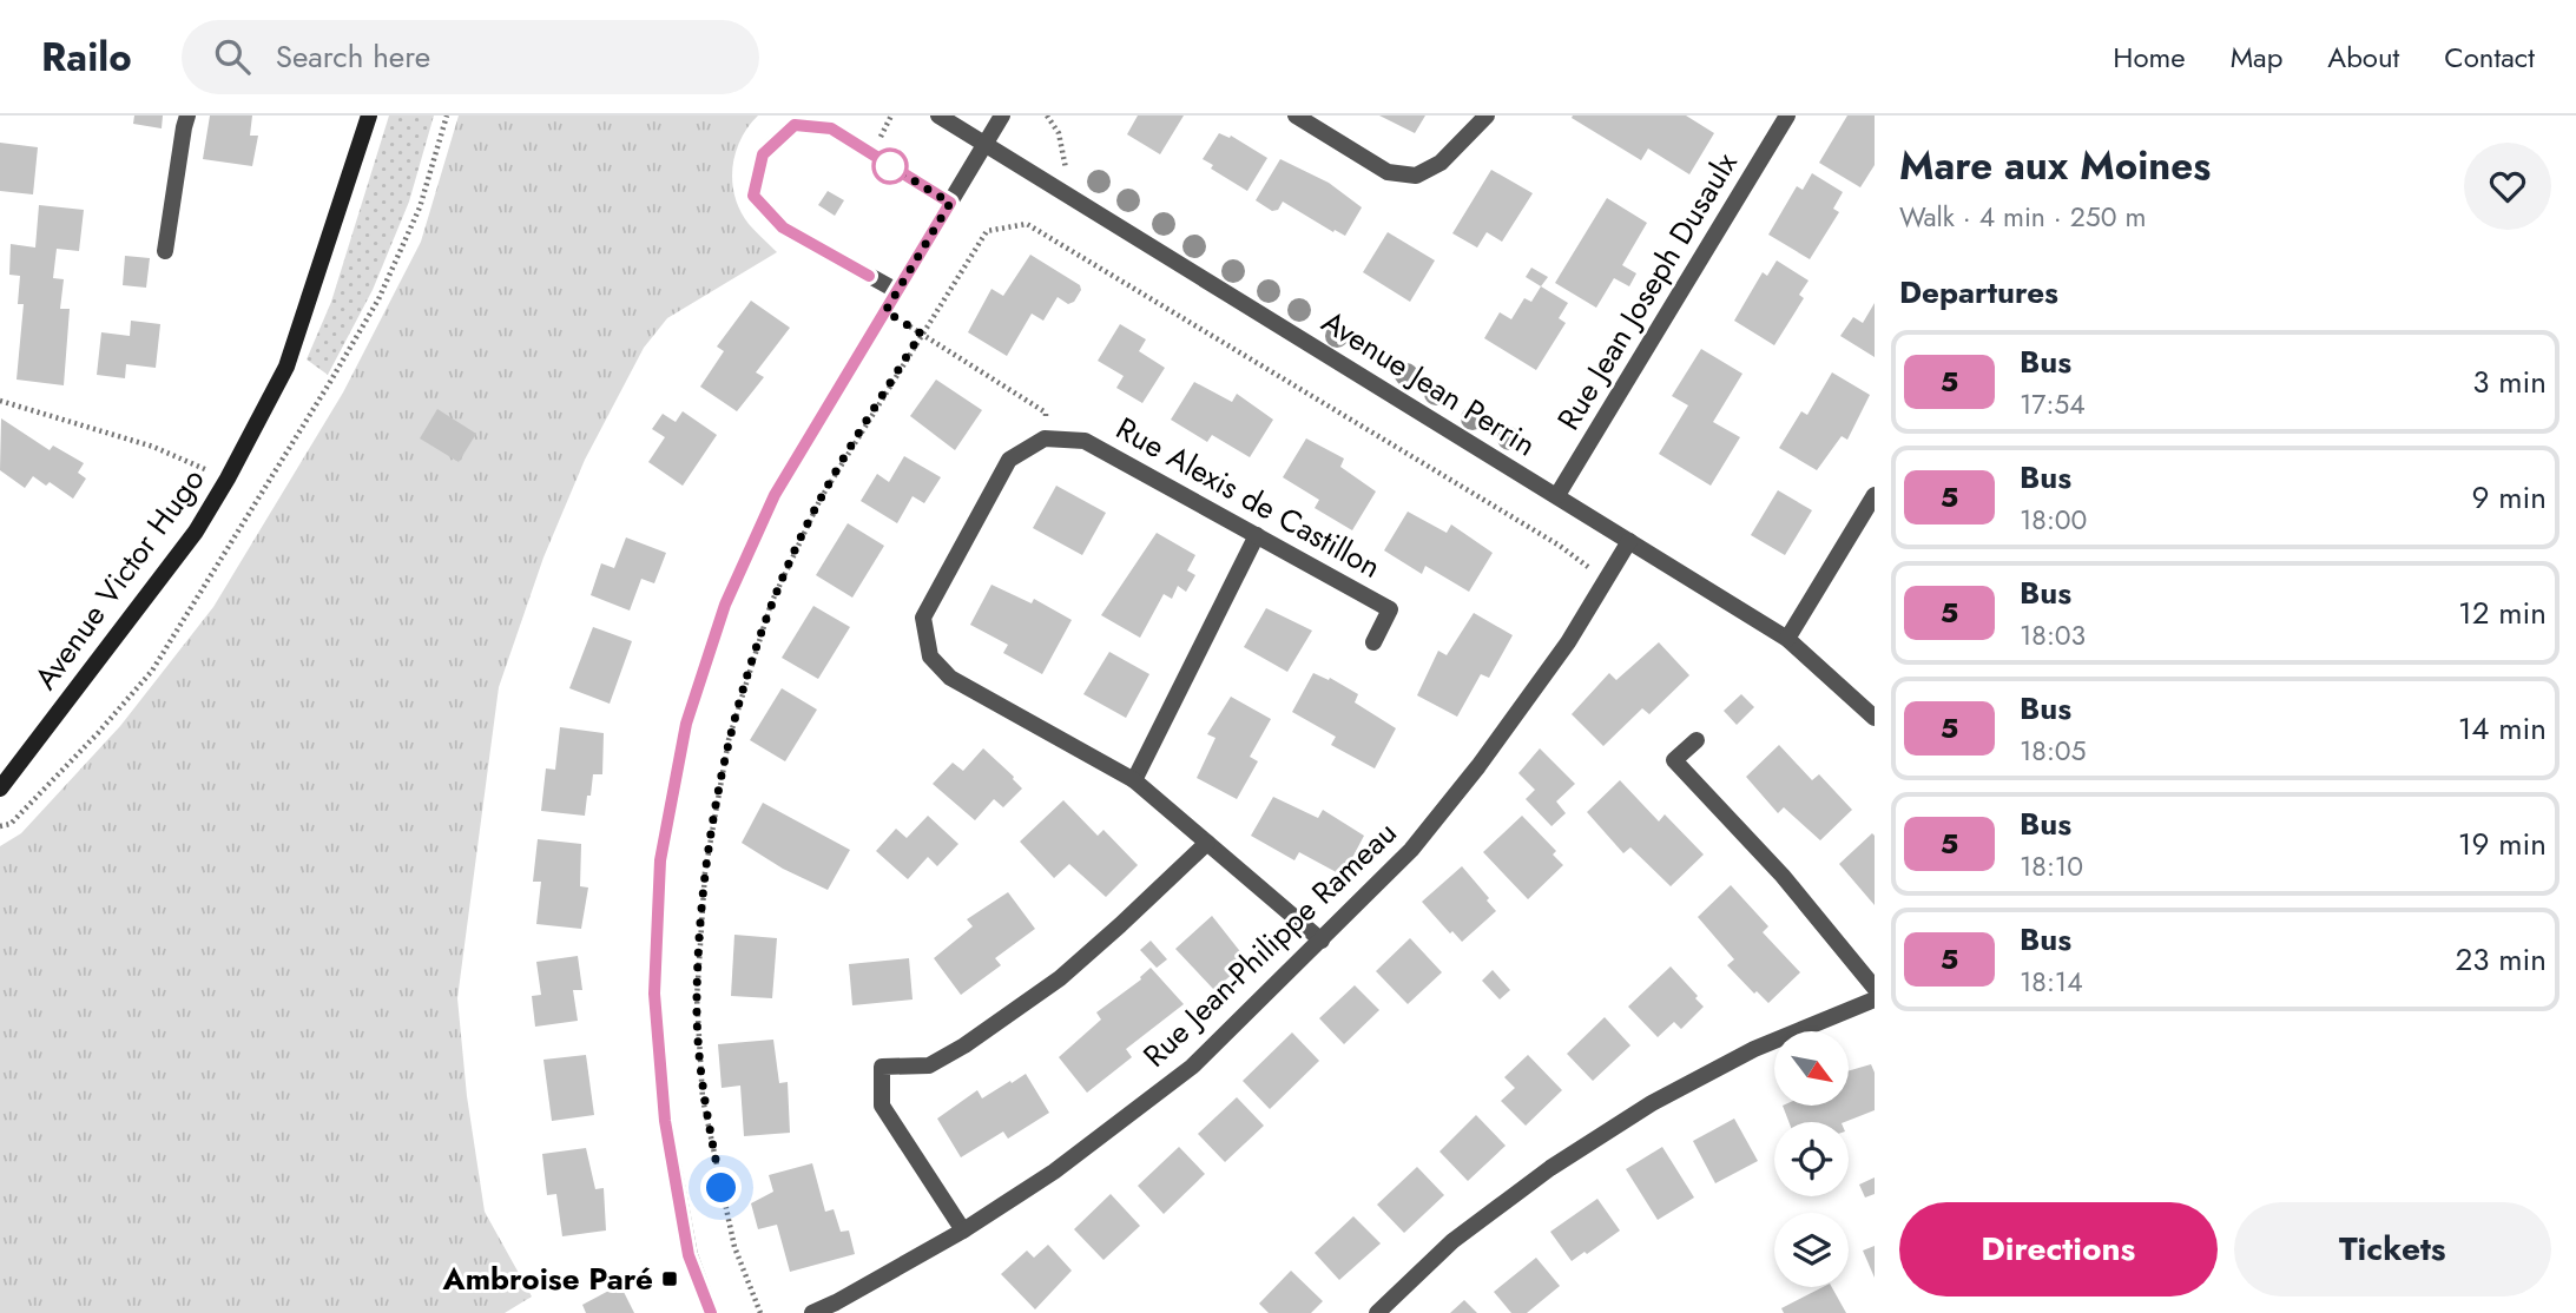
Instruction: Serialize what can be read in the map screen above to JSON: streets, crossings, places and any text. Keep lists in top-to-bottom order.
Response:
{
  "streets": {
    "main road": ["Avenue Victor Hugo"],
    "street": [
      "Rue Jean Joseph Dusaulx",
      "Avenue Jean Perrin",
      "Rue Alexis de Castillon",
      "Rue Jean-Philippe Rameau"
    ]
  },
  "crossings": [
    ["Rue Jean Joseph Dusaulx", "Avenue Jean Perrin"],
    ["Avenue Jean Perrin", "Rue Jean-Philippe Rameau"]
  ],
  "places": {
    "transit": ["Ambroise Paré"]
  },
  "lines": ["bus line 5"],
  "north": "bottom right",
  "page": {
    "header": "Railo",
    "search": "Search here",
    "nav": [
      "Home",
      "Map",
      "About",
      "Contact"
    ],
    "heading": [
      ["Mare aux Moines", "Walk · 4 min · 250 m"],
      "Departures"
    ],
    "list": [
      {
        "mark": "5",
        "name": "Bus",
        "note": "17:54",
        "value": "3 min"
      },
      {
        "mark": "5",
        "name": "Bus",
        "note": "18:00",
        "value": "9 min"
      },
      {
        "mark": "5",
        "name": "Bus",
        "note": "18:03",
        "value": "12 min"
      },
      {
        "mark": "5",
        "name": "Bus",
        "note": "18:05",
        "value": "14 min"
      },
      {
        "mark": "5",
        "name": "Bus",
        "note": "18:10",
        "value": "19 min"
      },
      {
        "mark": "5",
        "name": "Bus",
        "note": "18:14",
        "value": "23 min"
      }
    ],
    "buttons": ["Directions", "Tickets"]
  }
}
